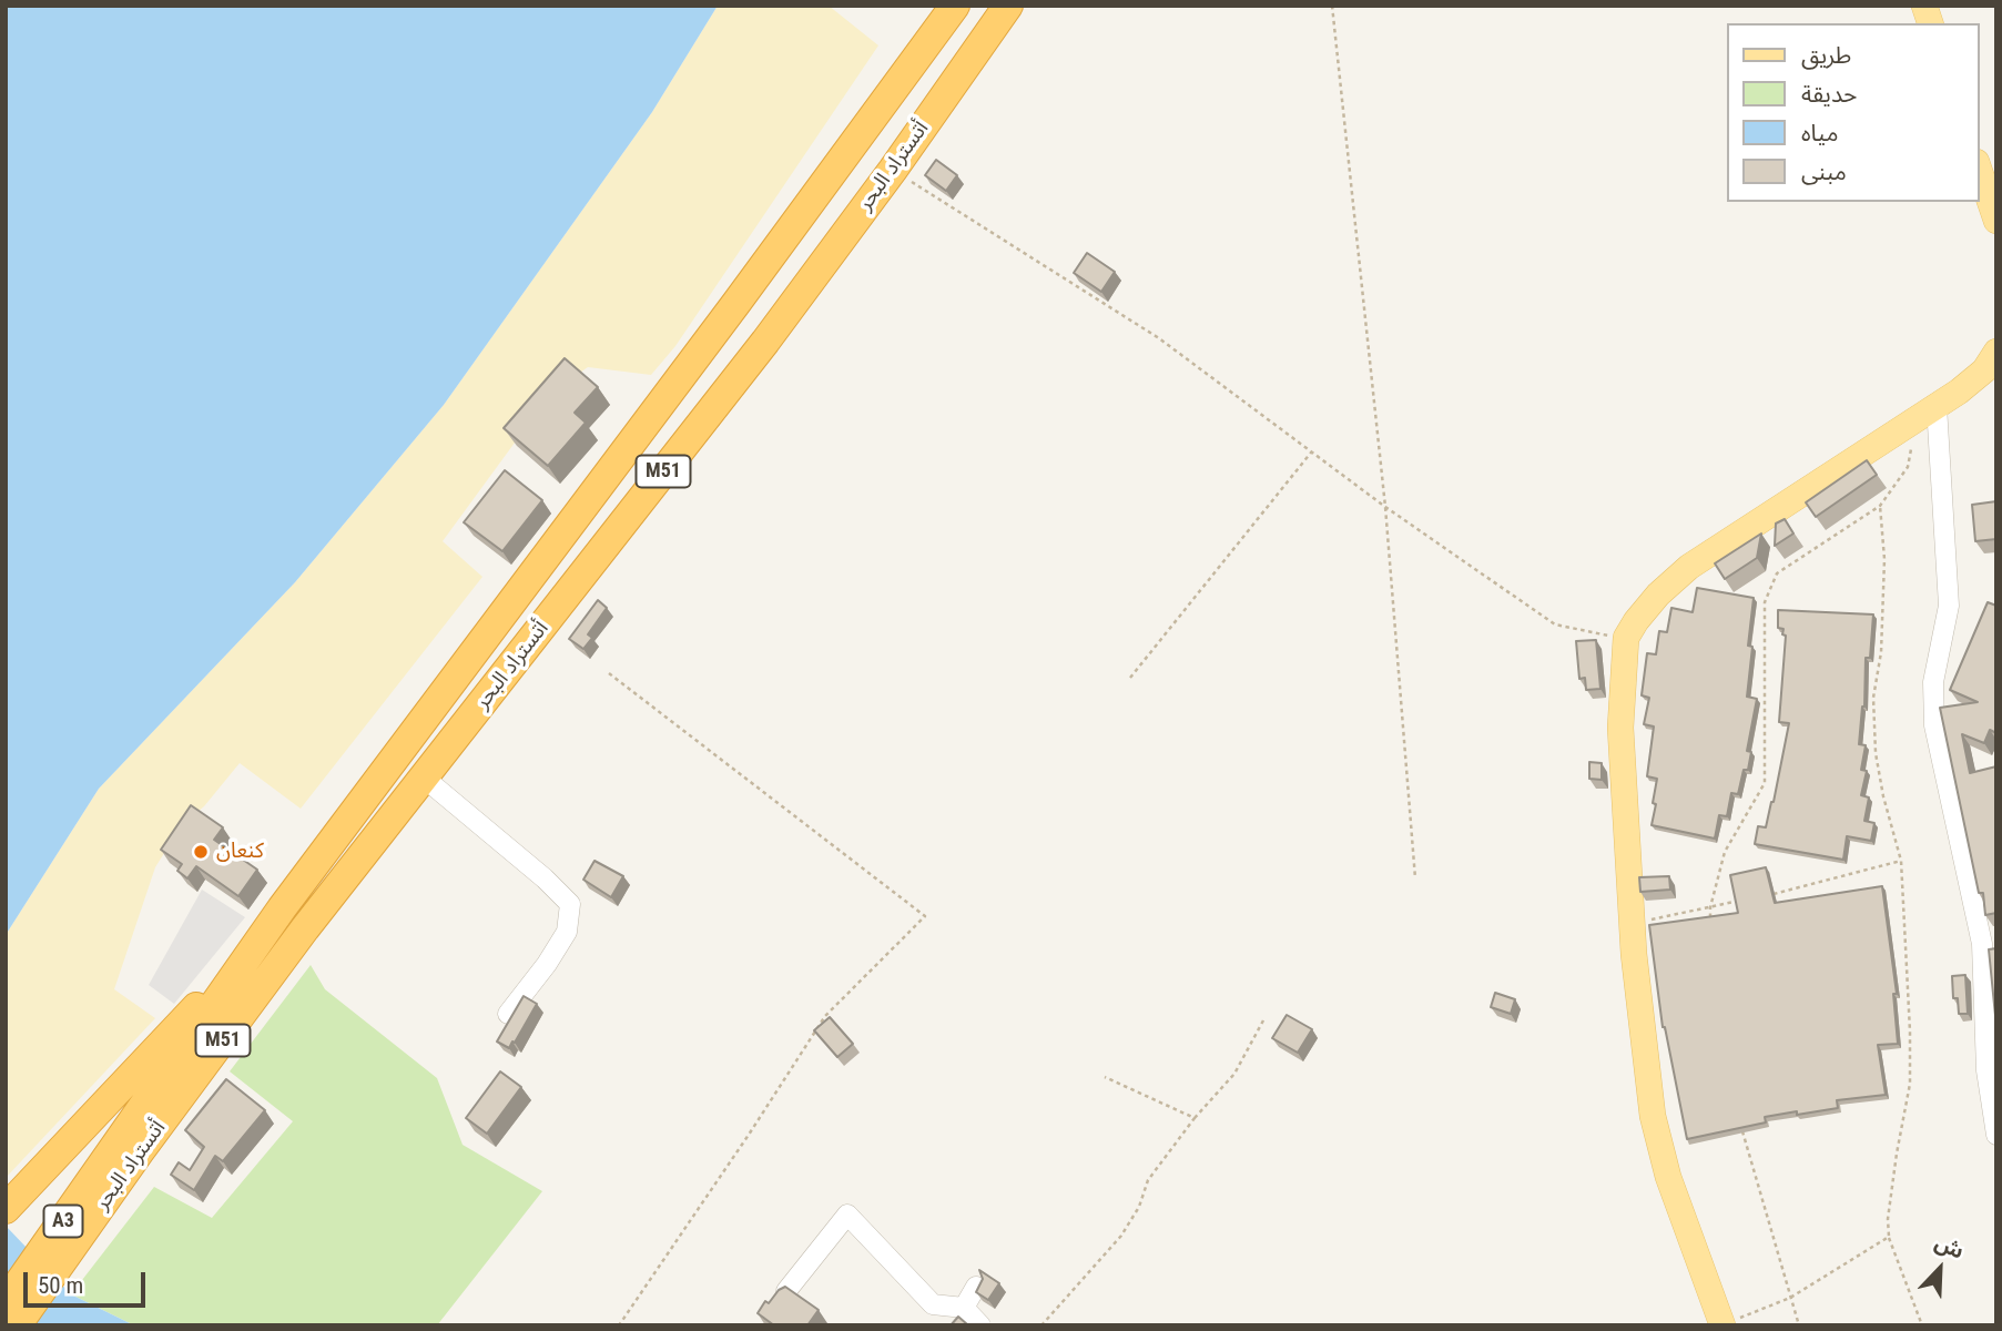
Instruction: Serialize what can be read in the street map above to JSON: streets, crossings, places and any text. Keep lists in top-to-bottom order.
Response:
{
  "streets": {
    "highway": ["أتستراد البحر", "M51", "A3"]
  },
  "crossings": [
    ["أتستراد البحر", "M51"],
    ["أتستراد البحر", "A3"],
    ["M51", "A3"]
  ],
  "places": ["كنعان"],
  "legend": [
    "طريق",
    "حديقة",
    "مياه",
    "مبنى"
  ],
  "scale_bar": "50 m",
  "north": "top right"
}
